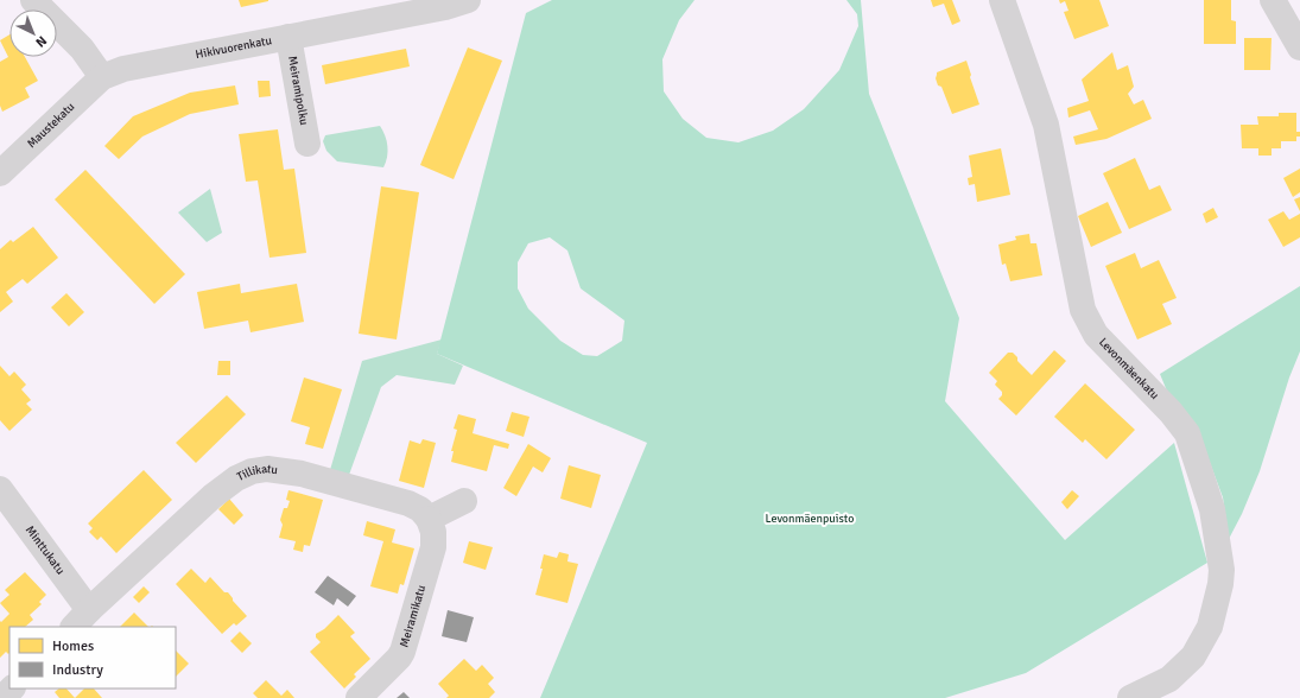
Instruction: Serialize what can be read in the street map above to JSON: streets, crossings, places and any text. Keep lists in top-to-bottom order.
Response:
{
  "streets": {
    "street": [
      "Hikivuorenkatu",
      "Meiramipolku",
      "Maustekatu",
      "Levonmäenkatu",
      "Tillikatu",
      "Minttukatu",
      "Meiramikatu"
    ]
  },
  "crossings": [
    ["Hikivuorenkatu", "Meiramipolku"],
    ["Hikivuorenkatu", "Maustekatu"],
    ["Tillikatu", "Minttukatu"],
    ["Tillikatu", "Meiramikatu"]
  ],
  "parks": ["Levonmäenpuisto"],
  "legend": ["Homes", "Industry"],
  "north": "bottom right"
}
